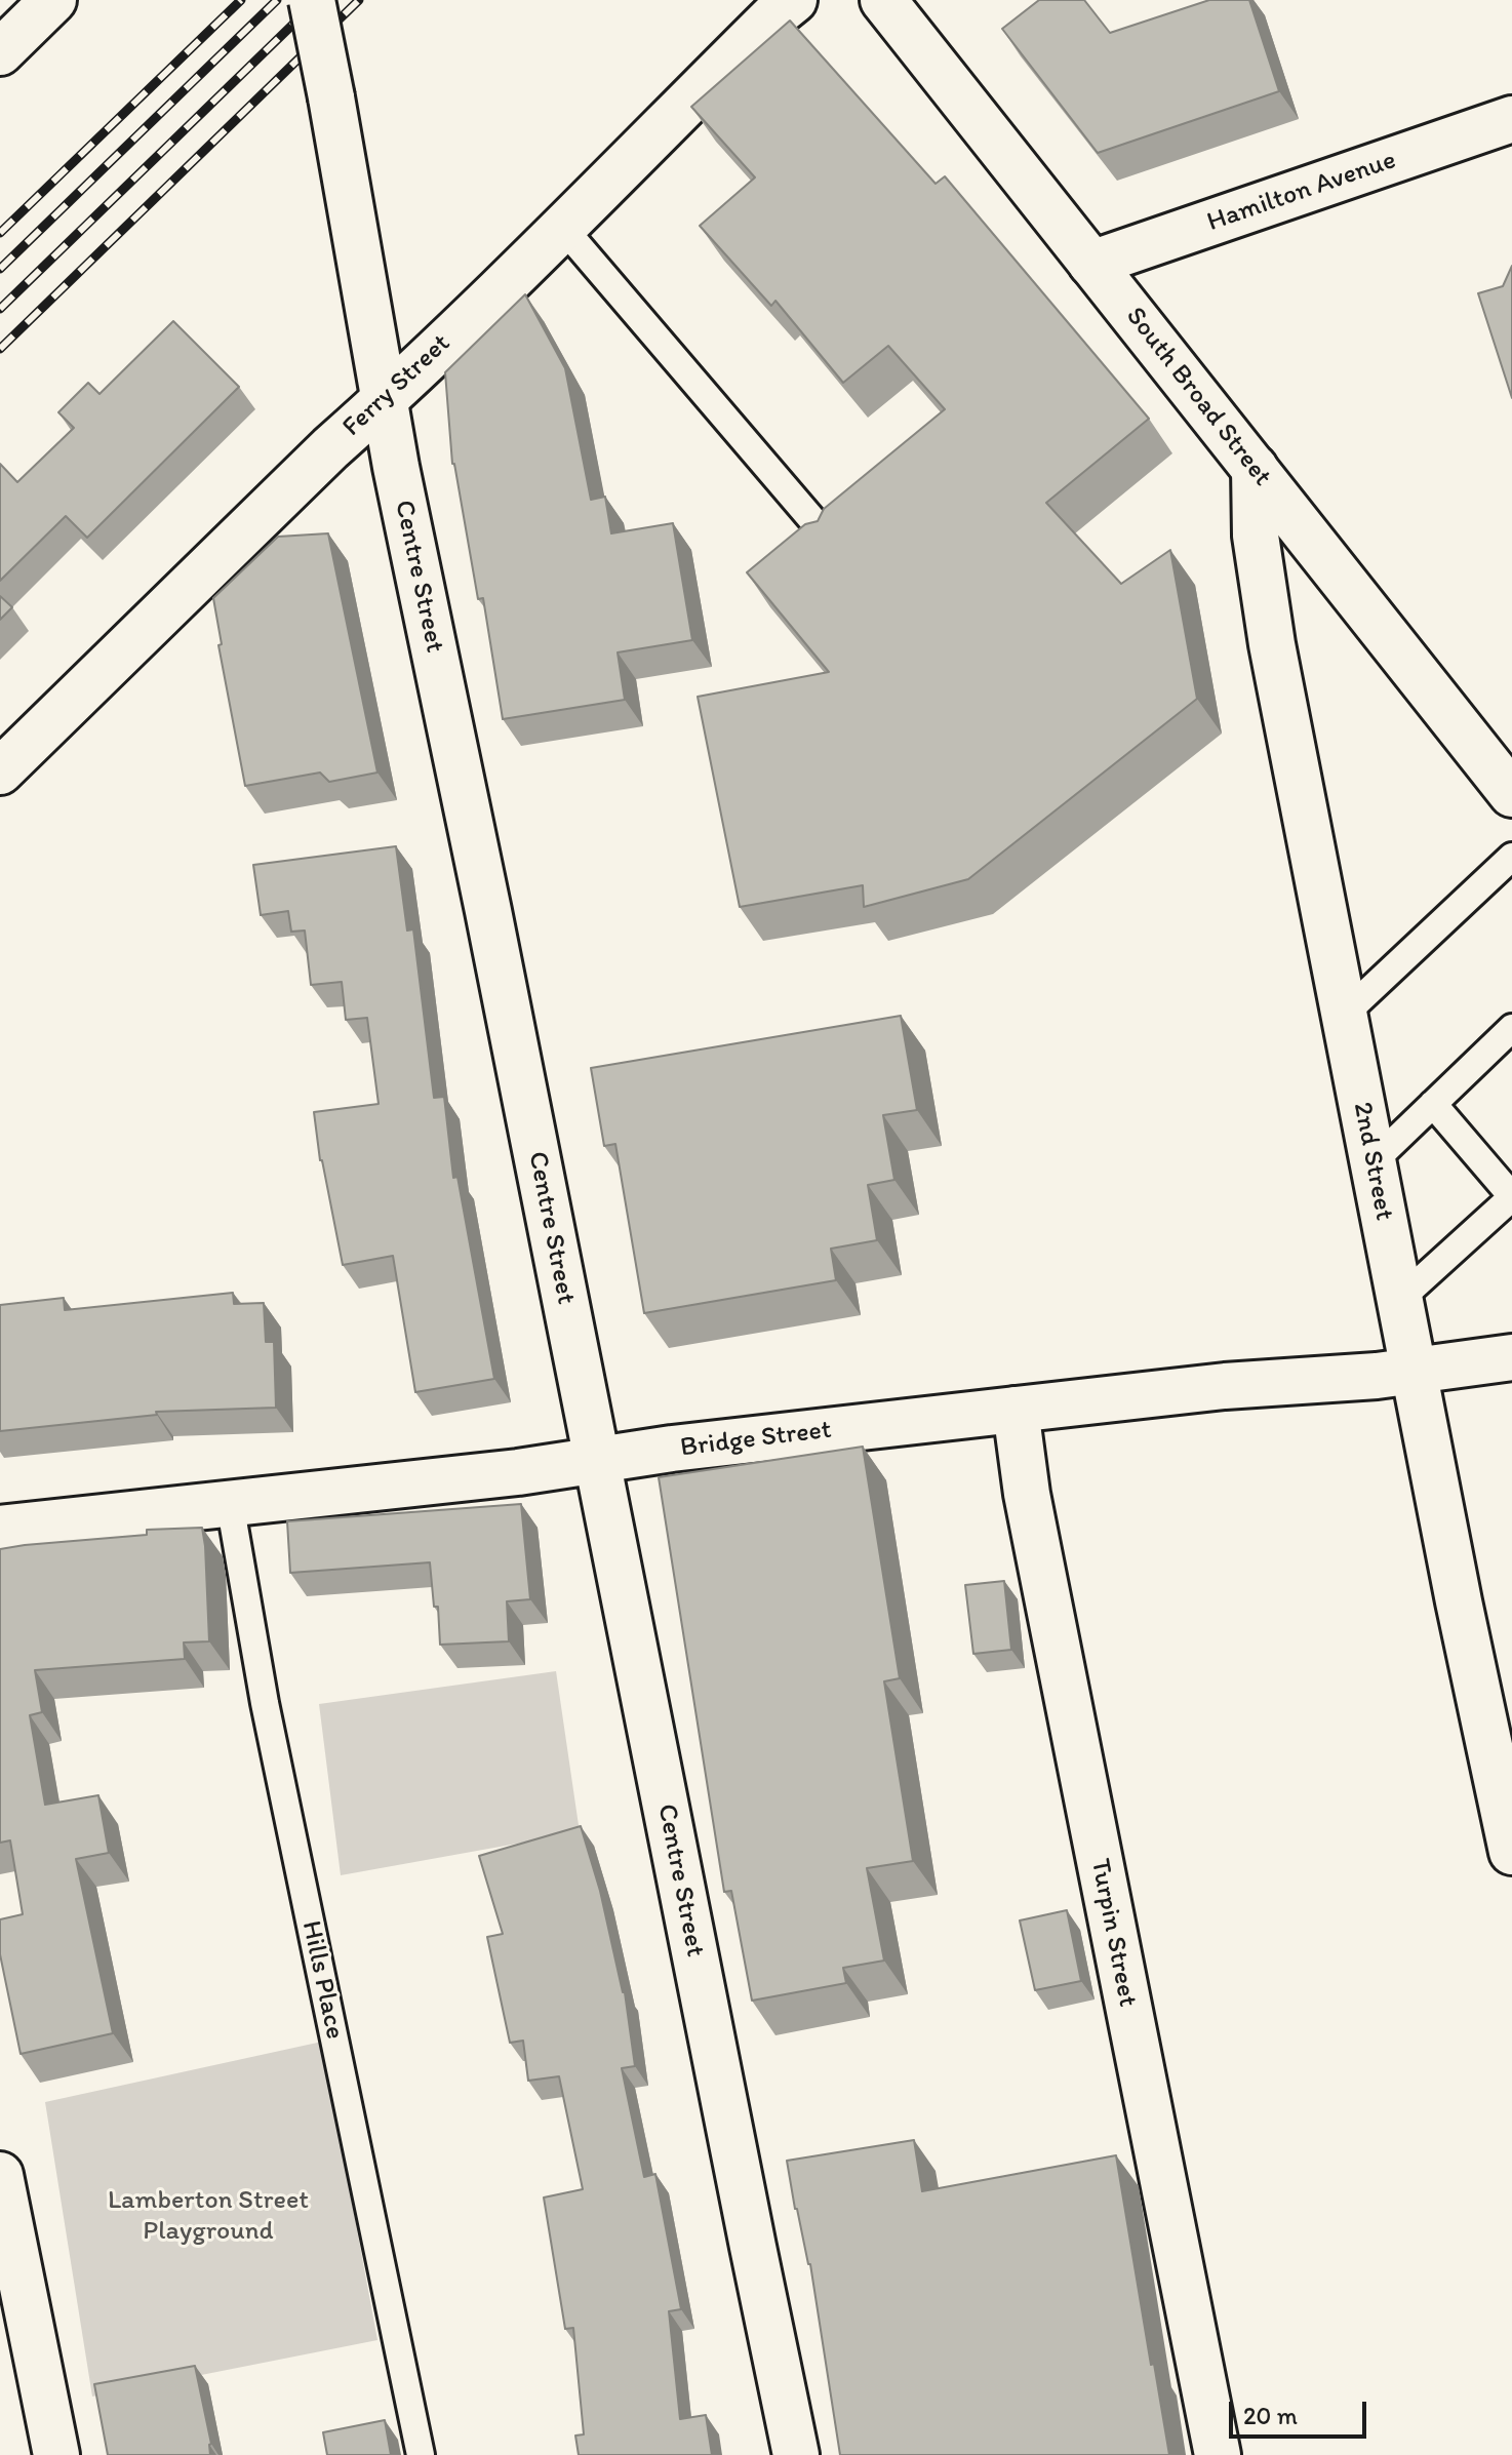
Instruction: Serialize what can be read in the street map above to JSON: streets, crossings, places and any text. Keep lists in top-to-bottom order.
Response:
{
  "streets": {
    "main road": [
      "Hamilton Avenue",
      "Ferry Street",
      "South Broad Street",
      "Centre Street",
      "2nd Street",
      "Bridge Street",
      "Turpin Street"
    ],
    "lane": ["Hills Place"]
  },
  "crossings": [
    ["Hamilton Avenue", "South Broad Street"],
    ["Ferry Street", "Centre Street"],
    ["South Broad Street", "2nd Street"],
    ["Centre Street", "Bridge Street"],
    ["2nd Street", "Bridge Street"],
    ["Bridge Street", "Turpin Street"],
    ["Bridge Street", "Hills Place"]
  ],
  "parks": ["Lamberton Street Playground"],
  "scale_bar": "20 m"
}
